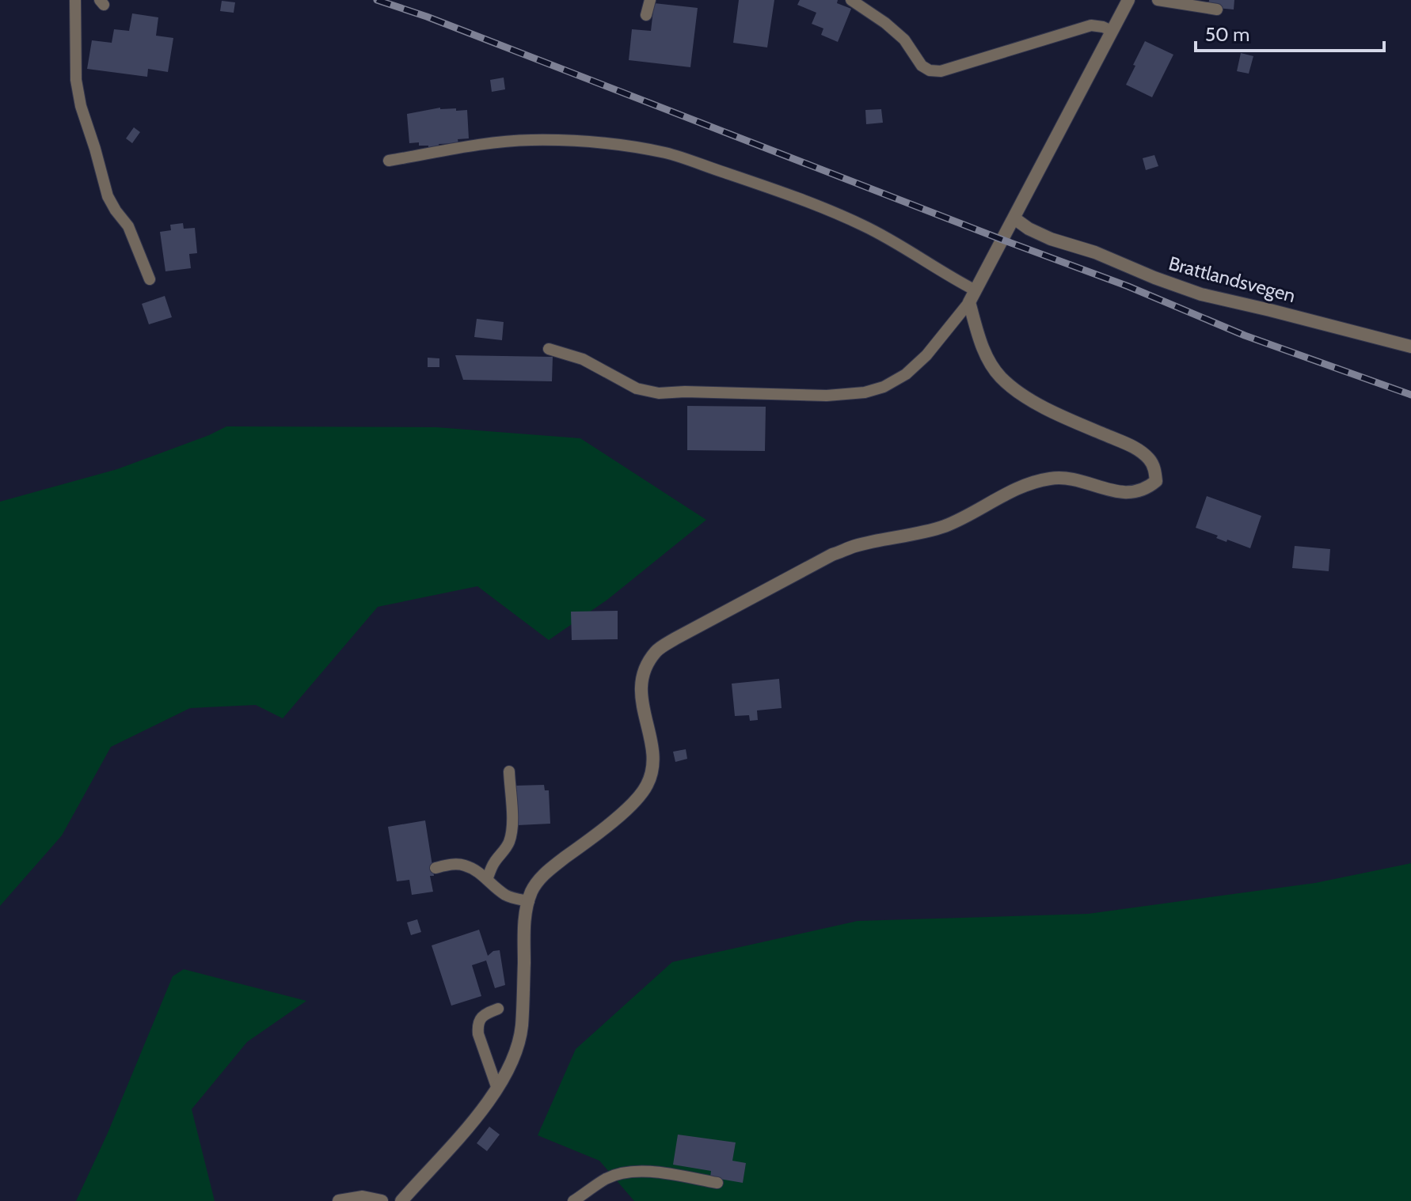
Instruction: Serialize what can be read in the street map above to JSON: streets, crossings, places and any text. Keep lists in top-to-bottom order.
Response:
{
  "streets": {
    "street": ["Brattlandsvegen"]
  },
  "scale_bar": "50 m"
}
